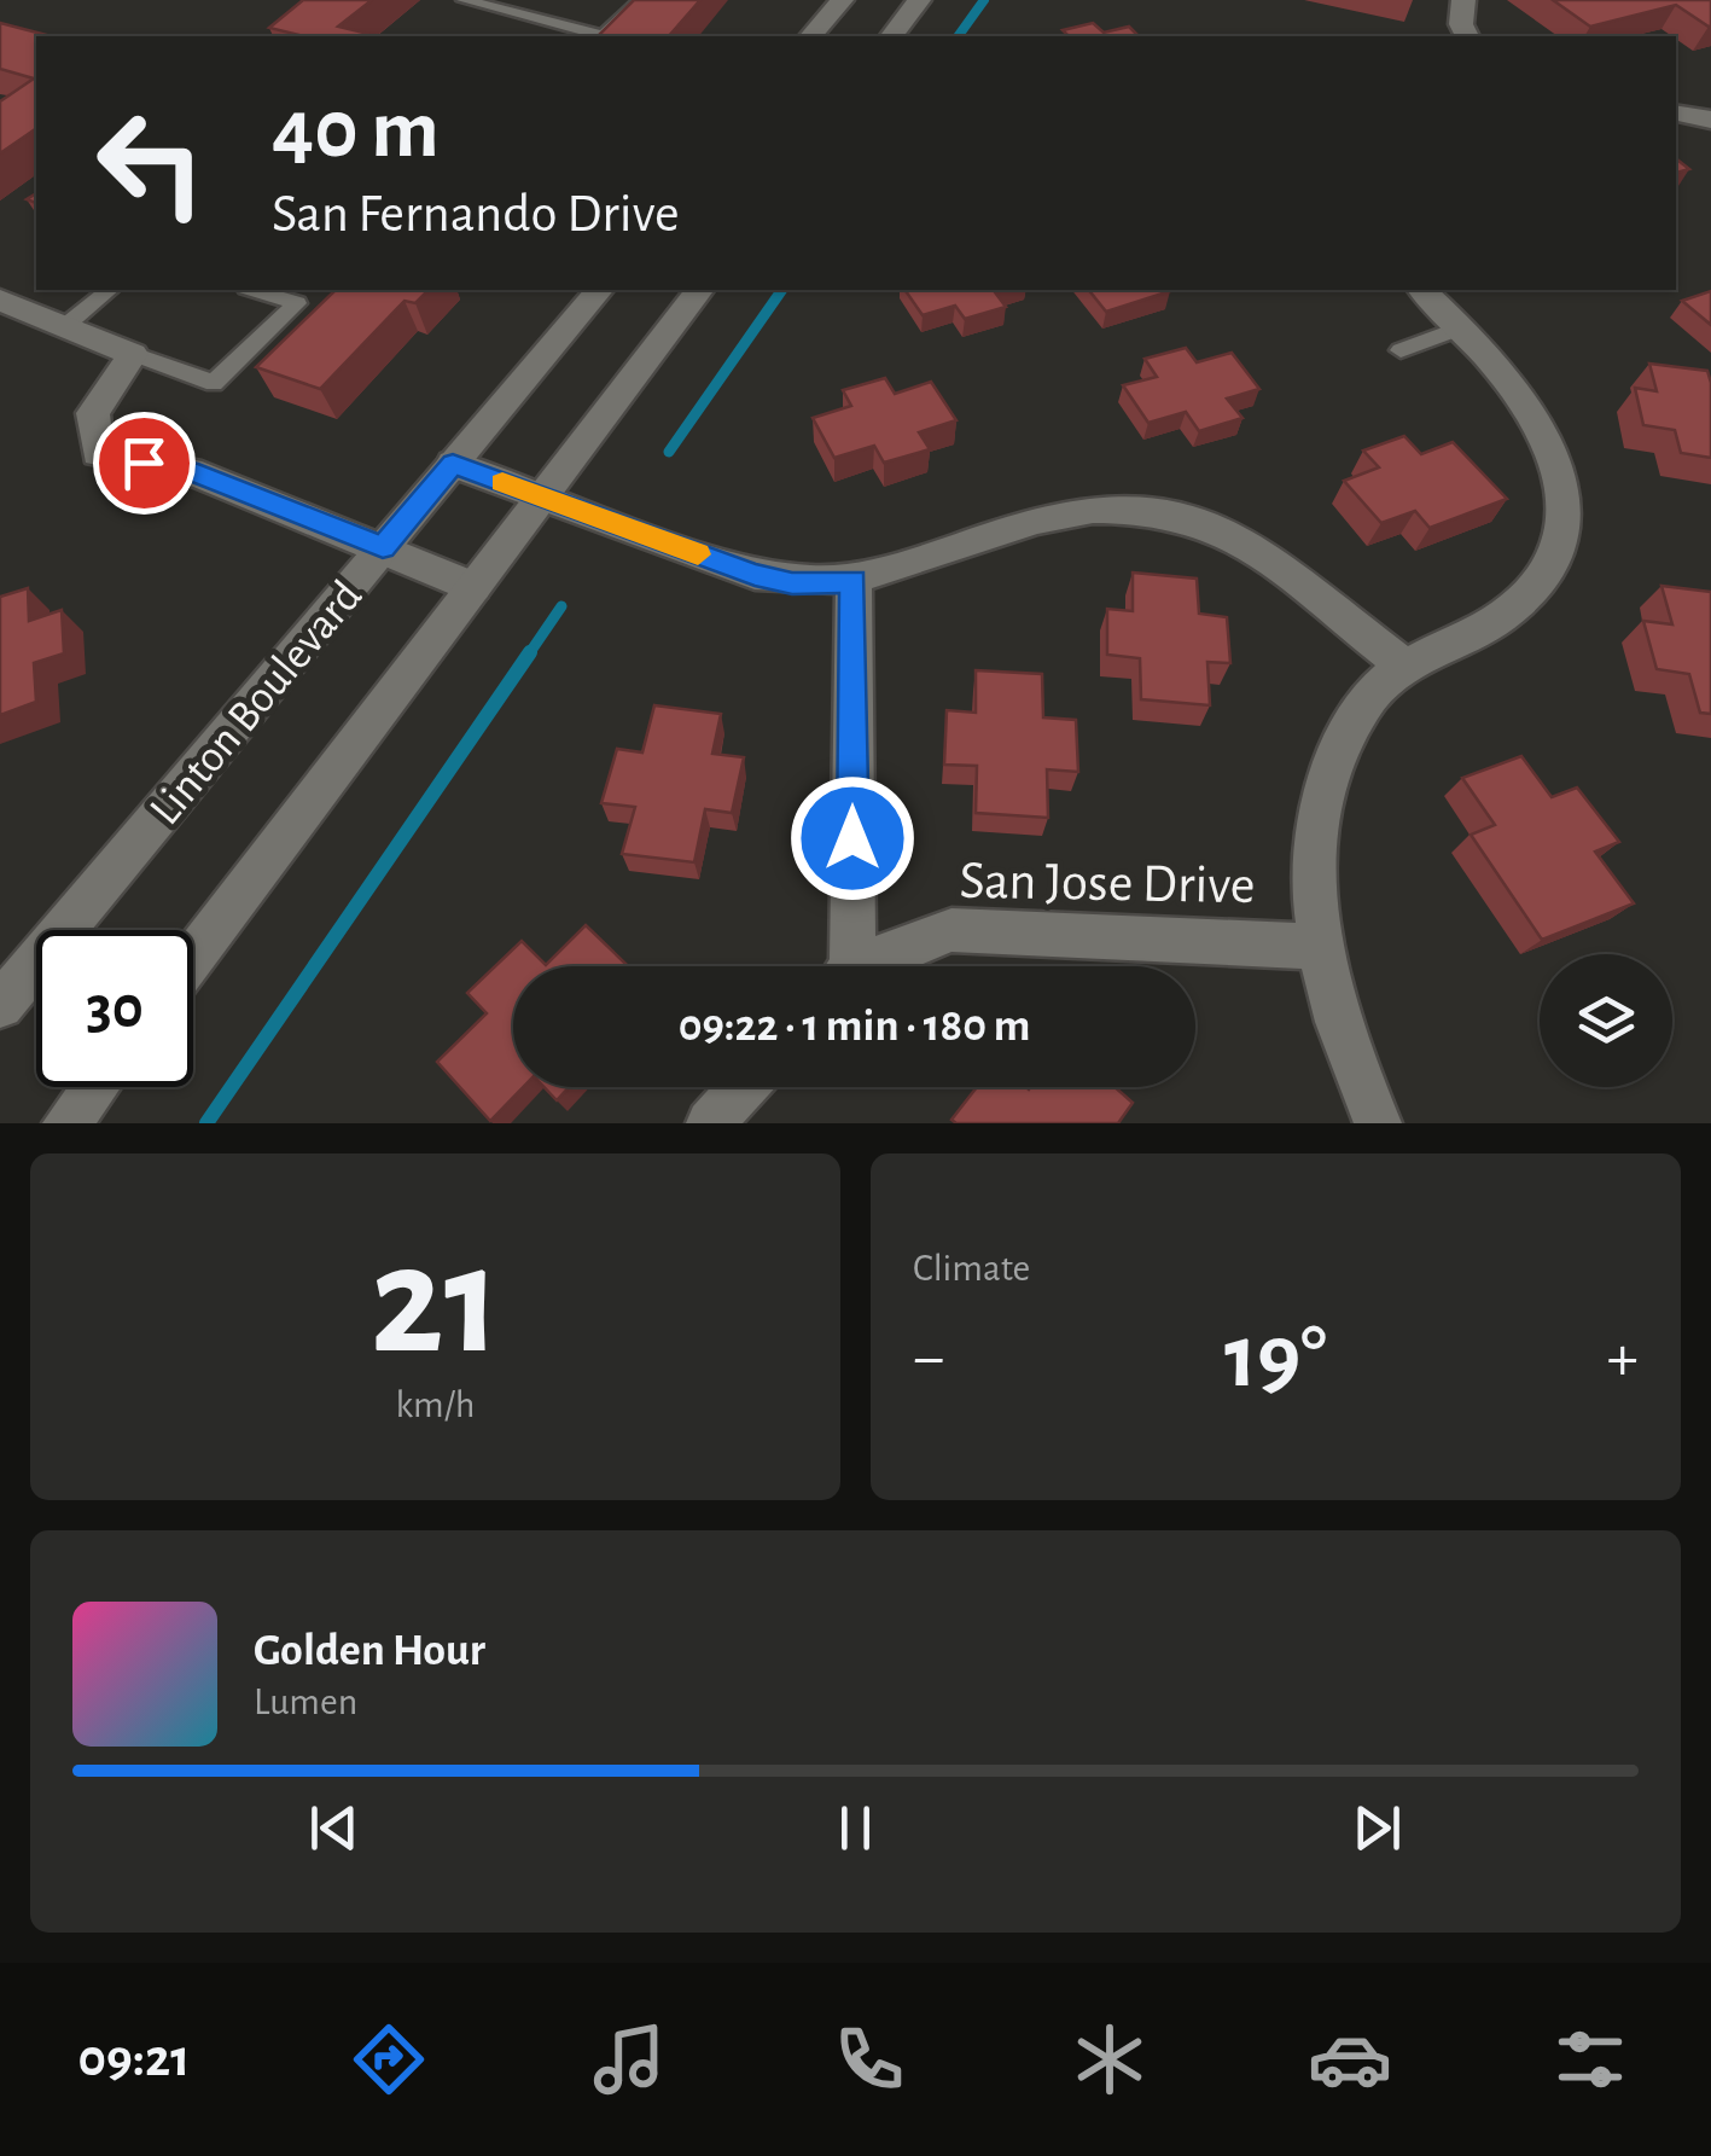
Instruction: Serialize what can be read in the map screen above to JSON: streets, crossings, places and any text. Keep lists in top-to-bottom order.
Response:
{
  "streets": {
    "street": ["Linton Boulevard", "San Jose Drive"]
  },
  "page": {
    "turn": ["40 m", "San Fernando Drive"],
    "limit": "30",
    "trip": "09:22 · 1 min · 180 m",
    "tile": [
      ["21", "km/h"],
      "Climate"
    ],
    "heat": ["−", "19°", "+"],
    "song": ["Golden Hour", "Lumen"],
    "tabs": "09:21"
  }
}
